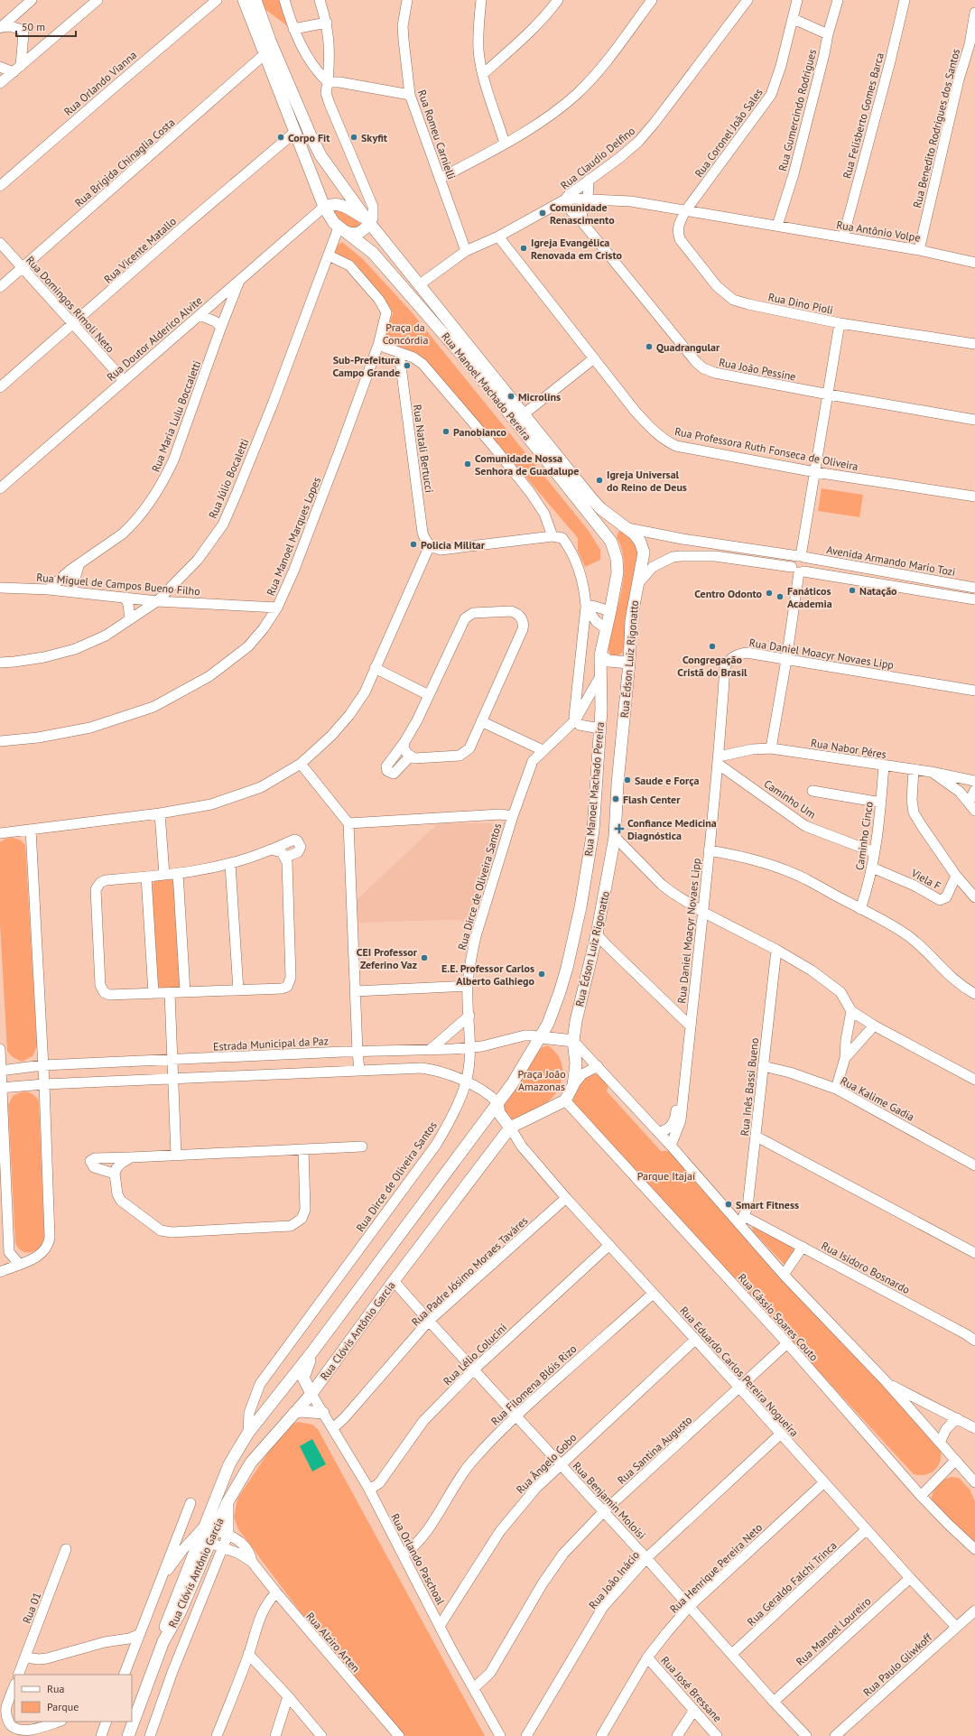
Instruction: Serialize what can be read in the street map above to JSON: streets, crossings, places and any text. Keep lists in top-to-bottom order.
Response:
{
  "streets": {
    "main road": ["Rua Manoel Machado Pereira", "Rua Édson Luiz Rigonatto", "Rua Clóvis Antônio Garcia"],
    "street": [
      "Rua Orlando Vianna",
      "Rua Gumercindo Rodrigues",
      "Rua Felisberto Gomes Barca",
      "Rua Benedito Rodrigues dos Santos",
      "Rua Coronel João Sales",
      "Rua Romeu Carnielli",
      "Rua Claudio Delfino",
      "Rua Brigida Chinaglia Costa",
      "Rua Antônio Volpe",
      "Rua Vicente Matallo",
      "Rua Dino Pioli",
      "Rua Domingos Rímoli Neto",
      "Rua Doutor Alderico Alvite",
      "Rua João Pessine",
      "Rua Maria Lulu Boccaletti",
      "Rua Natali Bertucci",
      "Rua Professora Ruth Fonseca de Oliveira",
      "Rua Júlio Bocaletti",
      "Rua Manoel Marques Lopes",
      "Avenida Armando Mario Tozi",
      "Rua Miguel de Campos Bueno Filho",
      "Rua Daniel Moacyr Novaes Lipp",
      "Rua Nabor Péres",
      "Caminho Um",
      "Caminho Cinco",
      "Viela F",
      "Rua Dirce de Oliveira Santos",
      "Estrada Municipal da Paz",
      "Rua Inês Bassi Bueno",
      "Rua Kalime Gadia",
      "Rua Isidoro Bosnardo",
      "Rua Padre Jósimo Moraes Taváres",
      "Rua Cássio Soares Couto",
      "Rua Lélio Colucini",
      "Rua Eduardo Carlos Pereira Nogueira",
      "Rua Filomena Blóis Rizo",
      "Rua Santina Augusto",
      "Rua Ângelo Gobo",
      "Rua Benjamin Moloisi",
      "Rua Orlando Paschoal",
      "Rua Henrique Pereira Neto",
      "Rua João Inácio",
      "Rua Geraldo Falchi Trinca",
      "Rua 01",
      "Rua Manoel Loureiro",
      "Rua Alziro Arten",
      "Rua Paulo Gliwkoff",
      "Rua José Bressane"
    ]
  },
  "crossings": [
    ["Rua Gumercindo Rodrigues", "Rua Antônio Volpe"],
    ["Rua Felisberto Gomes Barca", "Rua Antônio Volpe"],
    ["Rua Benedito Rodrigues dos Santos", "Rua Antônio Volpe"],
    ["Rua Coronel João Sales", "Rua Dino Pioli"],
    ["Rua Romeu Carnielli", "Rua Claudio Delfino"],
    ["Rua Claudio Delfino", "Rua João Pessine"],
    ["Rua Claudio Delfino", "Rua Professora Ruth Fonseca de Oliveira"],
    ["Rua Claudio Delfino", "Rua Édson Luiz Rigonatto"],
    ["Rua Brigida Chinaglia Costa", "Rua Domingos Rímoli Neto"],
    ["Rua Brigida Chinaglia Costa", "Rua Manoel Machado Pereira"],
    ["Rua Vicente Matallo", "Rua Domingos Rímoli Neto"],
    ["Rua Vicente Matallo", "Rua Manoel Machado Pereira"],
    ["Rua Domingos Rímoli Neto", "Rua Doutor Alderico Alvite"],
    ["Rua Doutor Alderico Alvite", "Rua Manoel Machado Pereira"],
    ["Rua Doutor Alderico Alvite", "Rua Maria Lulu Boccaletti"],
    ["Rua Manoel Machado Pereira", "Rua Júlio Bocaletti"],
    ["Rua Manoel Machado Pereira", "Rua Dirce de Oliveira Santos"],
    ["Rua Manoel Machado Pereira", "Estrada Municipal da Paz"],
    ["Rua Manoel Machado Pereira", "Rua Clóvis Antônio Garcia"],
    ["Rua Maria Lulu Boccaletti", "Rua Miguel de Campos Bueno Filho"],
    ["Rua Júlio Bocaletti", "Rua Manoel Marques Lopes"],
    ["Rua Júlio Bocaletti", "Rua Miguel de Campos Bueno Filho"],
    ["Rua Manoel Marques Lopes", "Rua Miguel de Campos Bueno Filho"],
    ["Avenida Armando Mario Tozi", "Rua Édson Luiz Rigonatto"],
    ["Rua Daniel Moacyr Novaes Lipp", "Rua Nabor Péres"],
    ["Rua Daniel Moacyr Novaes Lipp", "Caminho Um"],
    ["Rua Nabor Péres", "Caminho Um"],
    ["Rua Nabor Péres", "Caminho Cinco"],
    ["Caminho Um", "Caminho Cinco"],
    ["Caminho Cinco", "Viela F"],
    ["Rua Dirce de Oliveira Santos", "Estrada Municipal da Paz"],
    ["Rua Dirce de Oliveira Santos", "Rua Clóvis Antônio Garcia"],
    ["Rua Inês Bassi Bueno", "Rua Kalime Gadia"],
    ["Rua Inês Bassi Bueno", "Rua Isidoro Bosnardo"],
    ["Rua Padre Jósimo Moraes Taváres", "Rua Eduardo Carlos Pereira Nogueira"],
    ["Rua Padre Jósimo Moraes Taváres", "Rua Benjamin Moloisi"],
    ["Rua Padre Jósimo Moraes Taváres", "Rua Orlando Paschoal"],
    ["Rua Cássio Soares Couto", "Rua Clóvis Antônio Garcia"],
    ["Rua Cássio Soares Couto", "Rua Santina Augusto"],
    ["Rua Clóvis Antônio Garcia", "Rua Eduardo Carlos Pereira Nogueira"],
    ["Rua Clóvis Antônio Garcia", "Rua Benjamin Moloisi"],
    ["Rua Clóvis Antônio Garcia", "Rua Orlando Paschoal"],
    ["Rua Clóvis Antônio Garcia", "Rua Alziro Arten"],
    ["Rua Lélio Colucini", "Rua Eduardo Carlos Pereira Nogueira"],
    ["Rua Lélio Colucini", "Rua Benjamin Moloisi"],
    ["Rua Lélio Colucini", "Rua Orlando Paschoal"],
    ["Rua Eduardo Carlos Pereira Nogueira", "Rua Filomena Blóis Rizo"],
    ["Rua Eduardo Carlos Pereira Nogueira", "Rua Santina Augusto"],
    ["Rua Eduardo Carlos Pereira Nogueira", "Rua Ângelo Gobo"],
    ["Rua Eduardo Carlos Pereira Nogueira", "Rua Henrique Pereira Neto"],
    ["Rua Eduardo Carlos Pereira Nogueira", "Rua João Inácio"],
    ["Rua Eduardo Carlos Pereira Nogueira", "Rua Geraldo Falchi Trinca"],
    ["Rua Eduardo Carlos Pereira Nogueira", "Rua Manoel Loureiro"],
    ["Rua Eduardo Carlos Pereira Nogueira", "Rua Paulo Gliwkoff"],
    ["Rua Filomena Blóis Rizo", "Rua Benjamin Moloisi"],
    ["Rua Filomena Blóis Rizo", "Rua Orlando Paschoal"],
    ["Rua Santina Augusto", "Rua Benjamin Moloisi"],
    ["Rua Santina Augusto", "Rua Orlando Paschoal"],
    ["Rua Ângelo Gobo", "Rua Benjamin Moloisi"],
    ["Rua Ângelo Gobo", "Rua Orlando Paschoal"],
    ["Rua Benjamin Moloisi", "Rua Henrique Pereira Neto"],
    ["Rua Benjamin Moloisi", "Rua João Inácio"],
    ["Rua Benjamin Moloisi", "Rua Geraldo Falchi Trinca"],
    ["Rua Benjamin Moloisi", "Rua Manoel Loureiro"],
    ["Rua Henrique Pereira Neto", "Rua José Bressane"]
  ],
  "parks": ["Praça da Concórdia", "Praça João Amazonas", "Parque Itajaí"],
  "places": {
    "other": [
      "Corpo Fit",
      "Skyfit",
      "Comunidade Renascimento",
      "Igreja Evangélica Renovada em Cristo",
      "Quadrangular",
      "Sub-Prefeitura Campo Grande",
      "Microlins",
      "Panobianco",
      "Comunidade Nossa Senhora de Guadalupe",
      "Igreja Universal do Reino de Deus",
      "Policia Militar",
      "Natação",
      "Centro Odonto",
      "Fanáticos Academia",
      "Congregação Cristã do Brasil",
      "Saude e Força",
      "Flash Center",
      "CEI Professor Zeferino Vaz",
      "E.E. Professor Carlos Alberto Galhiego",
      "Smart Fitness"
    ],
    "health": ["Confiance Medicina Diagnóstica"]
  },
  "legend": ["Rua", "Parque"],
  "scale_bar": "50 m"
}
